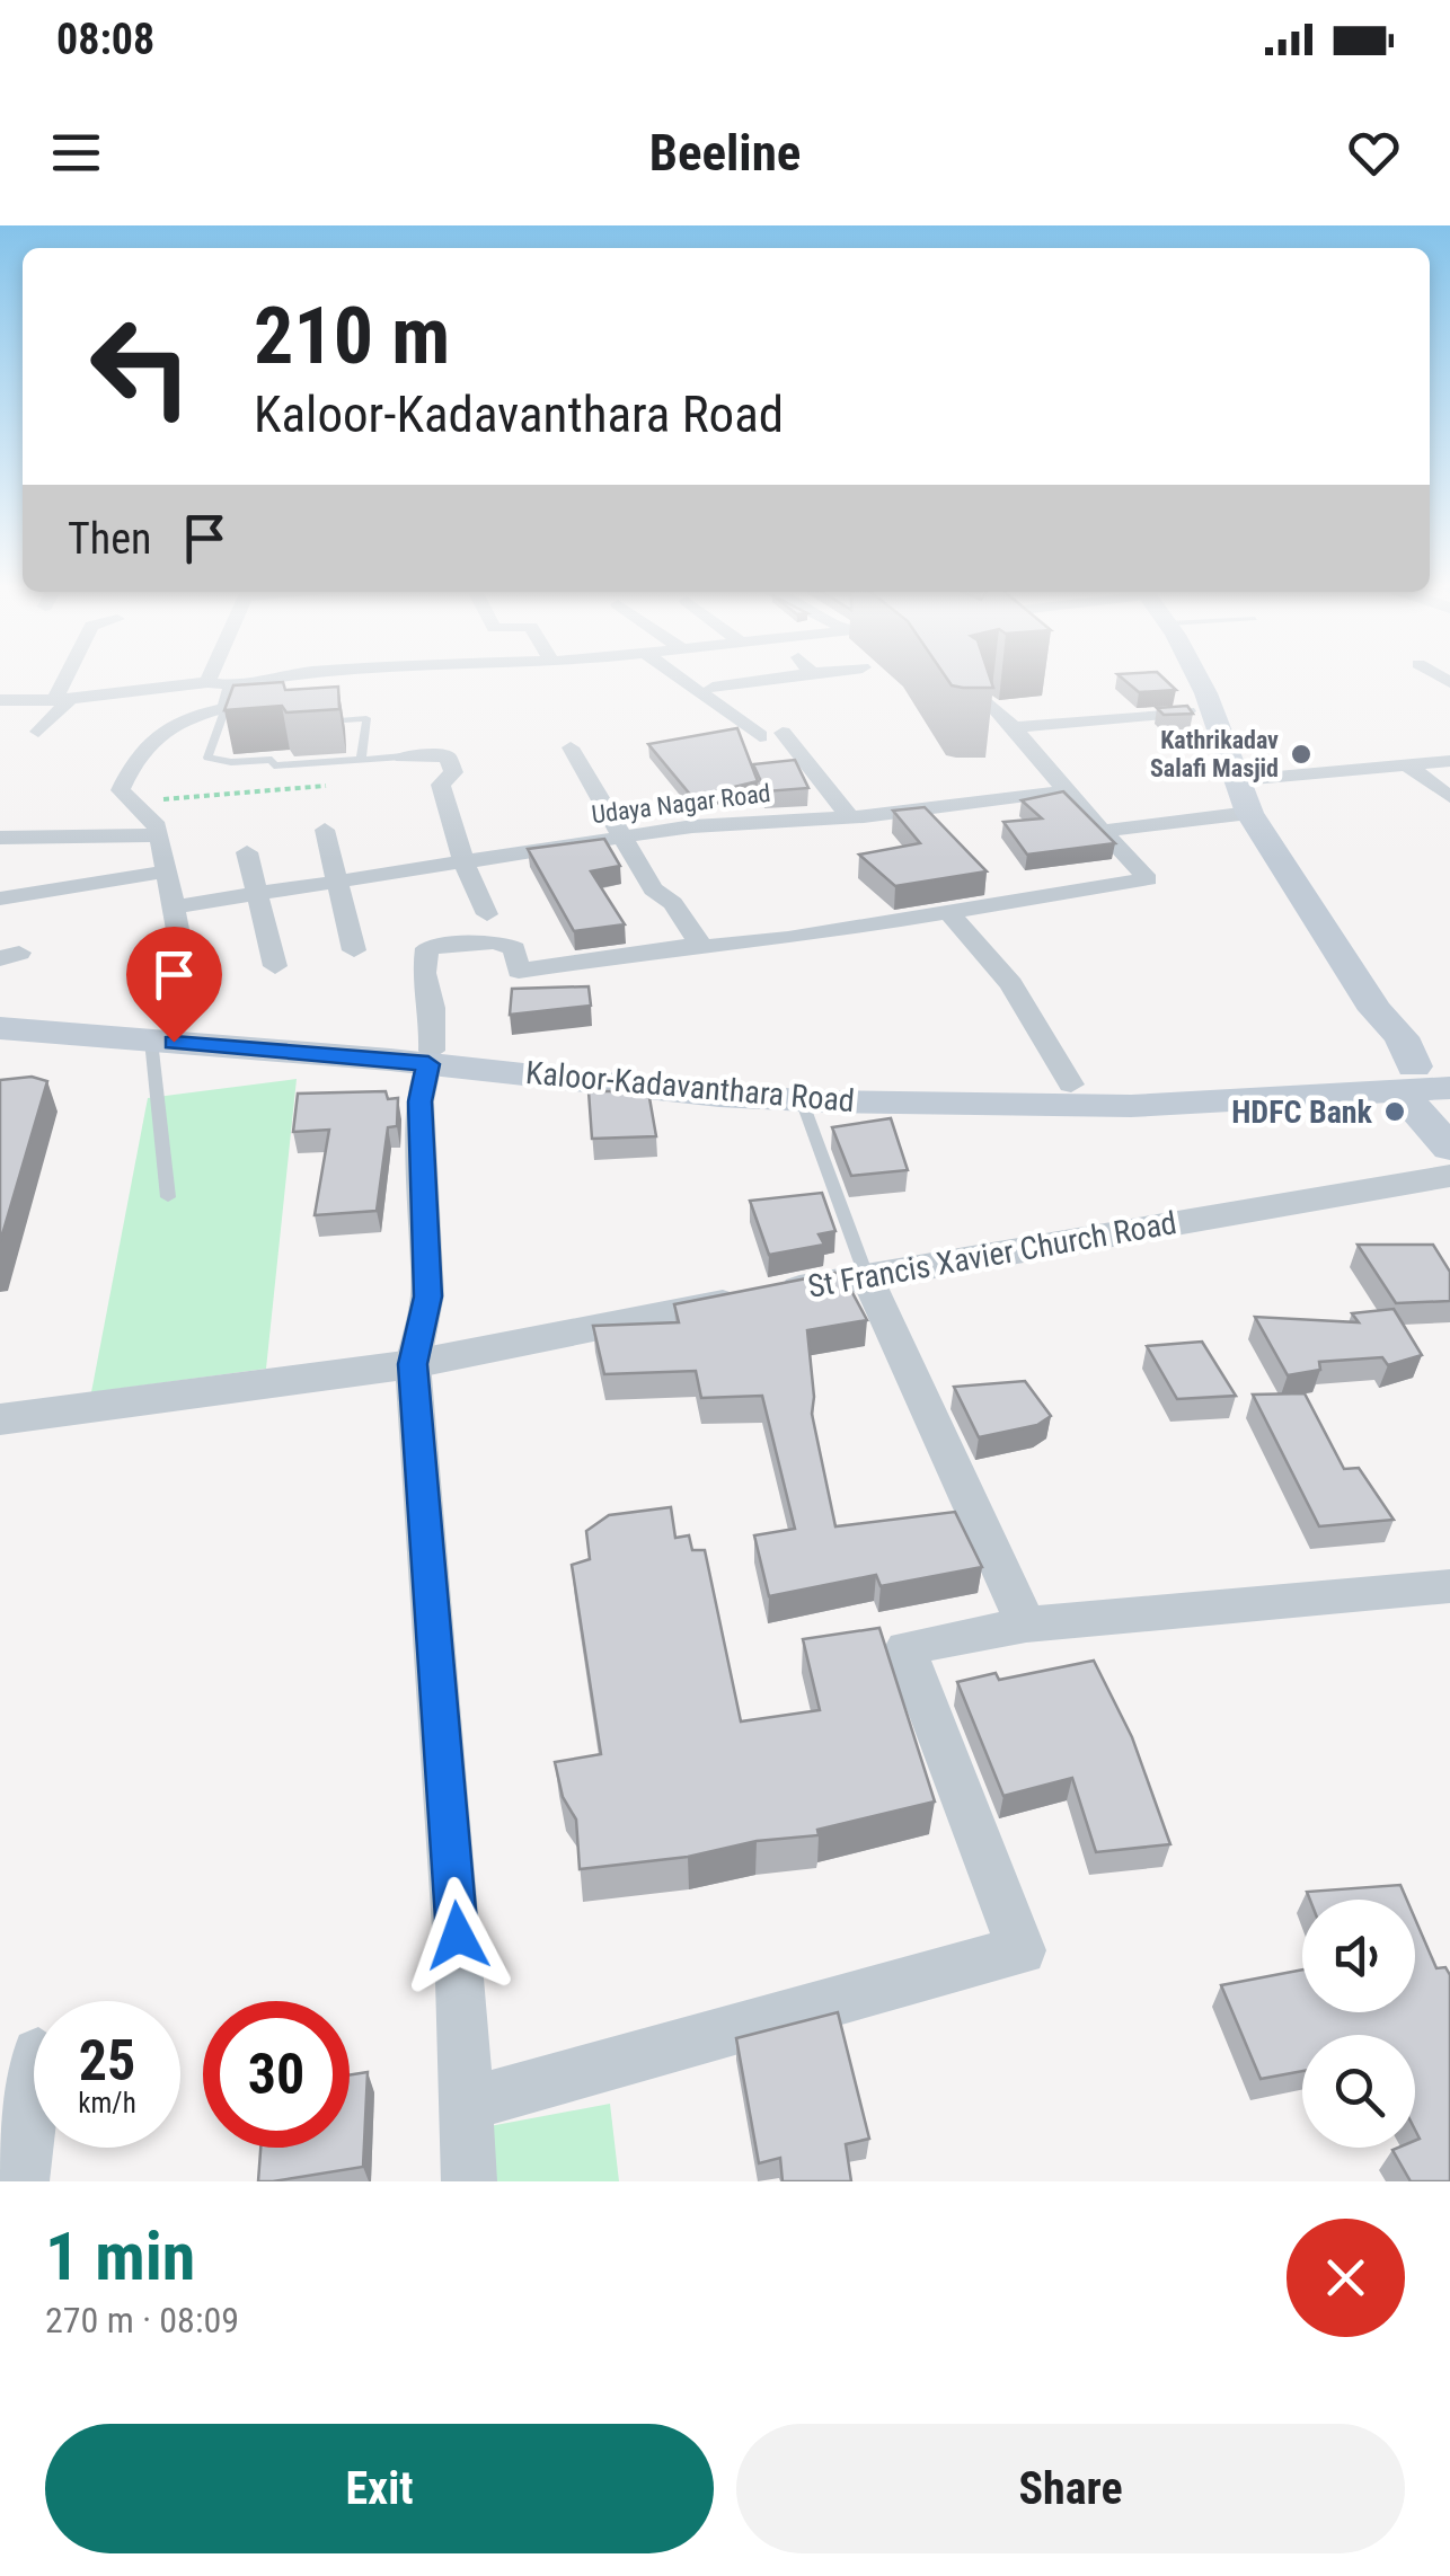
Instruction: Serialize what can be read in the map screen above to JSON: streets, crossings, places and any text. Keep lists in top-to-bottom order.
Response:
{
  "streets": {
    "main road": ["Kaloor-Kadavanthara Road"],
    "street": ["Udaya Nagar Road", "St Francis Xavier Church Road"]
  },
  "places": ["Kathrikadav Salafi Masjid", "HDFC Bank"],
  "page": {
    "status": "08:08",
    "header": "Beeline",
    "turn": ["210 m", "Kaloor-Kadavanthara Road"],
    "then": "Then",
    "speed": "25 km/h",
    "limit": "30",
    "heading": ["1 min", "270 m · 08:09"],
    "buttons": ["Exit", "Share"]
  }
}
